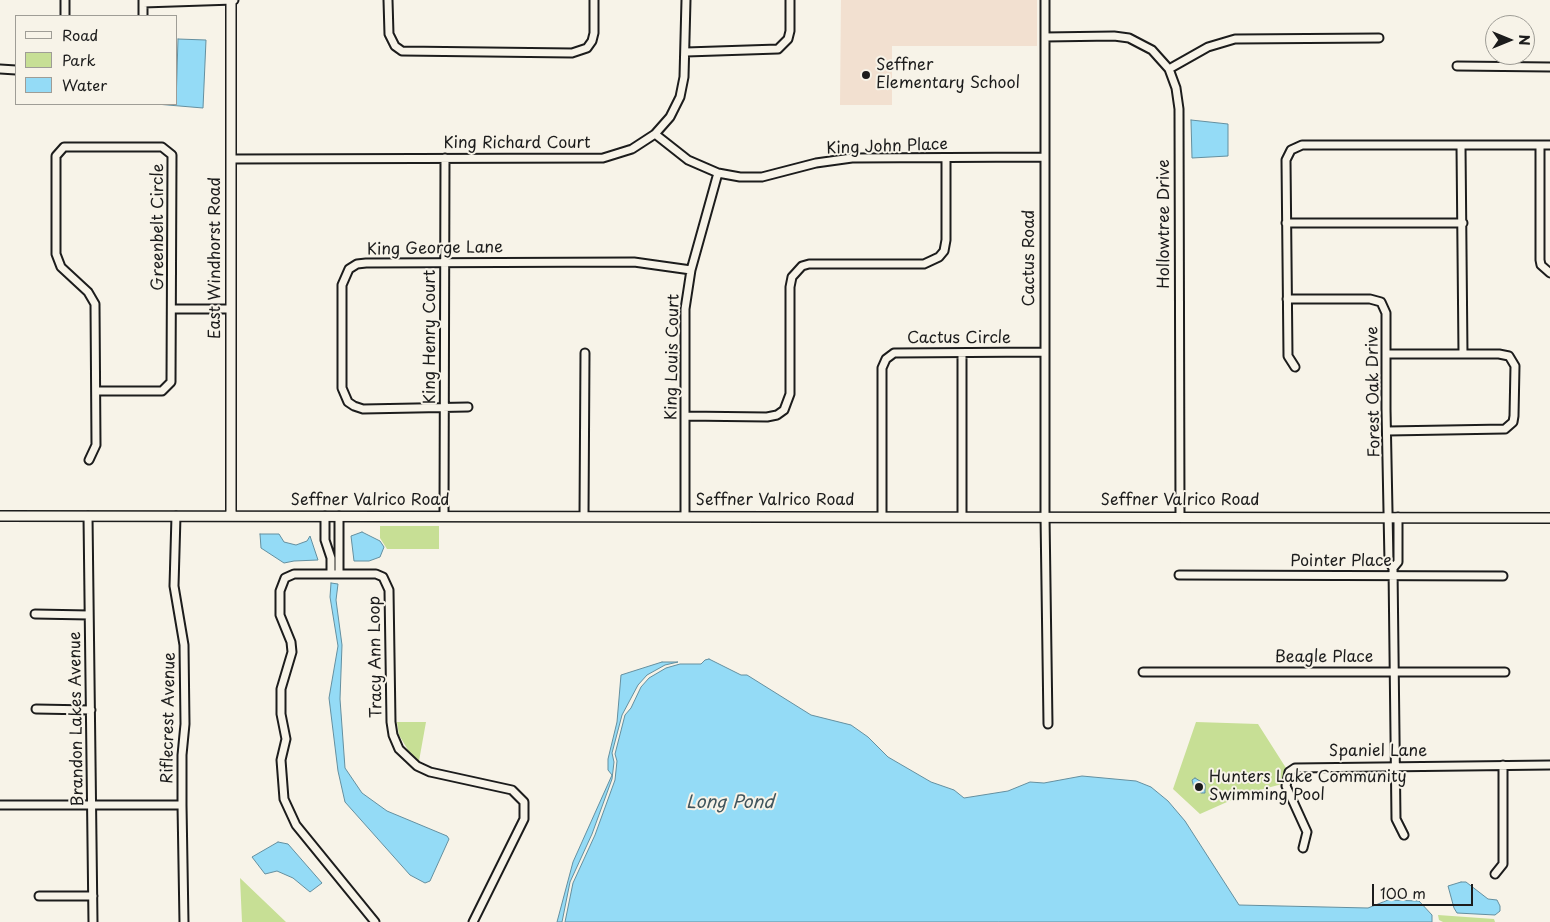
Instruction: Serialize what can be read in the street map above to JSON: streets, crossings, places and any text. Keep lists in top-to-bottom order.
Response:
{
  "streets": {
    "street": [
      "King Richard Court",
      "King John Place",
      "Hollowtree Drive",
      "Greenbelt Circle",
      "King George Lane",
      "East Windhorst Road",
      "Cactus Road",
      "King Henry Court",
      "Cactus Circle",
      "King Louis Court",
      "Forest Oak Drive",
      "Seffner Valrico Road",
      "Pointer Place",
      "Tracy Ann Loop",
      "Beagle Place",
      "Riflecrest Avenue",
      "Brandon Lakes Avenue",
      "Spaniel Lane"
    ]
  },
  "crossings": [
    ["King Richard Court", "King John Place"],
    ["King Richard Court", "East Windhorst Road"],
    ["King Richard Court", "King Henry Court"],
    ["King John Place", "Cactus Road"],
    ["King John Place", "King Louis Court"],
    ["Hollowtree Drive", "Cactus Road"],
    ["Hollowtree Drive", "Seffner Valrico Road"],
    ["King George Lane", "King Henry Court"],
    ["King George Lane", "King Louis Court"],
    ["East Windhorst Road", "Seffner Valrico Road"],
    ["Cactus Road", "Cactus Circle"],
    ["Cactus Road", "Seffner Valrico Road"],
    ["King Henry Court", "Seffner Valrico Road"],
    ["Cactus Circle", "Seffner Valrico Road"],
    ["King Louis Court", "Seffner Valrico Road"],
    ["Forest Oak Drive", "Seffner Valrico Road"],
    ["Forest Oak Drive", "Pointer Place"],
    ["Forest Oak Drive", "Beagle Place"],
    ["Forest Oak Drive", "Spaniel Lane"],
    ["Seffner Valrico Road", "Riflecrest Avenue"],
    ["Seffner Valrico Road", "Brandon Lakes Avenue"]
  ],
  "water": ["Long Pond"],
  "places": ["Seffner Elementary School", "Hunters Lake Community Swimming Pool"],
  "legend": ["Road", "Park", "Water"],
  "scale_bar": "100 m",
  "north": "right"
}
